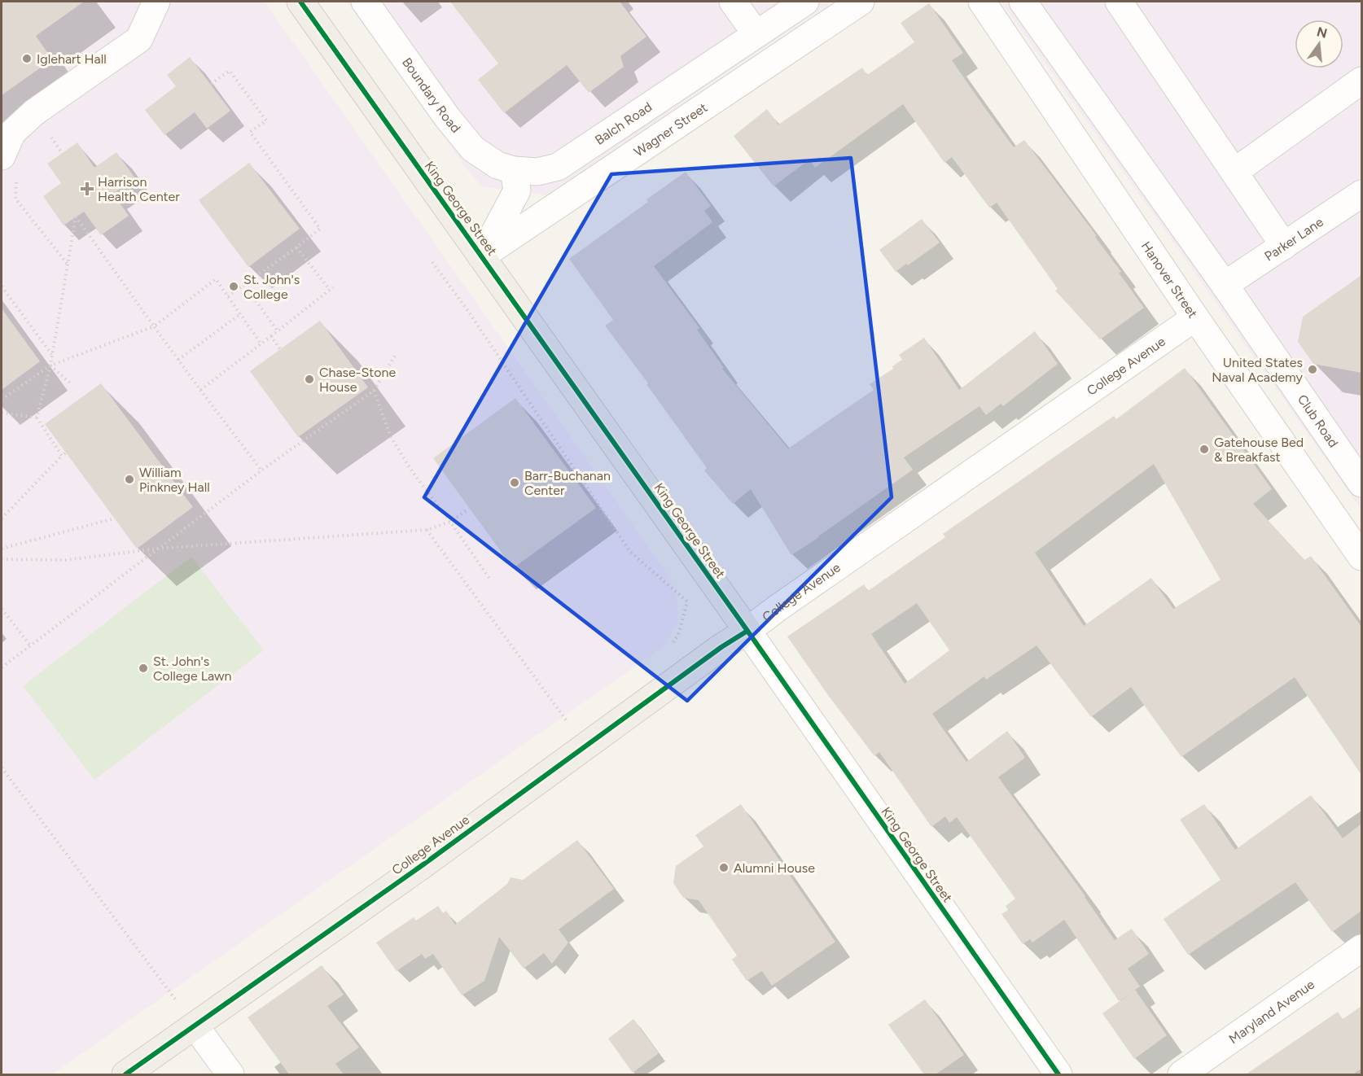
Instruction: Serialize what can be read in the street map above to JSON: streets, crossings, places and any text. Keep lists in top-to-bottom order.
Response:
{
  "streets": {
    "main road": ["King George Street", "College Avenue"],
    "street": [
      "Boundary Road",
      "Balch Road",
      "Wagner Street",
      "Parker Lane",
      "Hanover Street",
      "Club Road",
      "Maryland Avenue"
    ]
  },
  "crossings": [
    ["Boundary Road", "Balch Road"],
    ["Wagner Street", "King George Street"],
    ["King George Street", "College Avenue"],
    ["Parker Lane", "Club Road"],
    ["Hanover Street", "College Avenue"]
  ],
  "places": {
    "other": [
      "Iglehart Hall",
      "St. John's College",
      "United States Naval Academy",
      "Chase-Stone House",
      "Gatehouse Bed & Breakfast",
      "William Pinkney Hall",
      "Barr-Buchanan Center",
      "St. John's College Lawn",
      "Alumni House"
    ],
    "health": ["Harrison Health Center"]
  },
  "north": "top"
}
